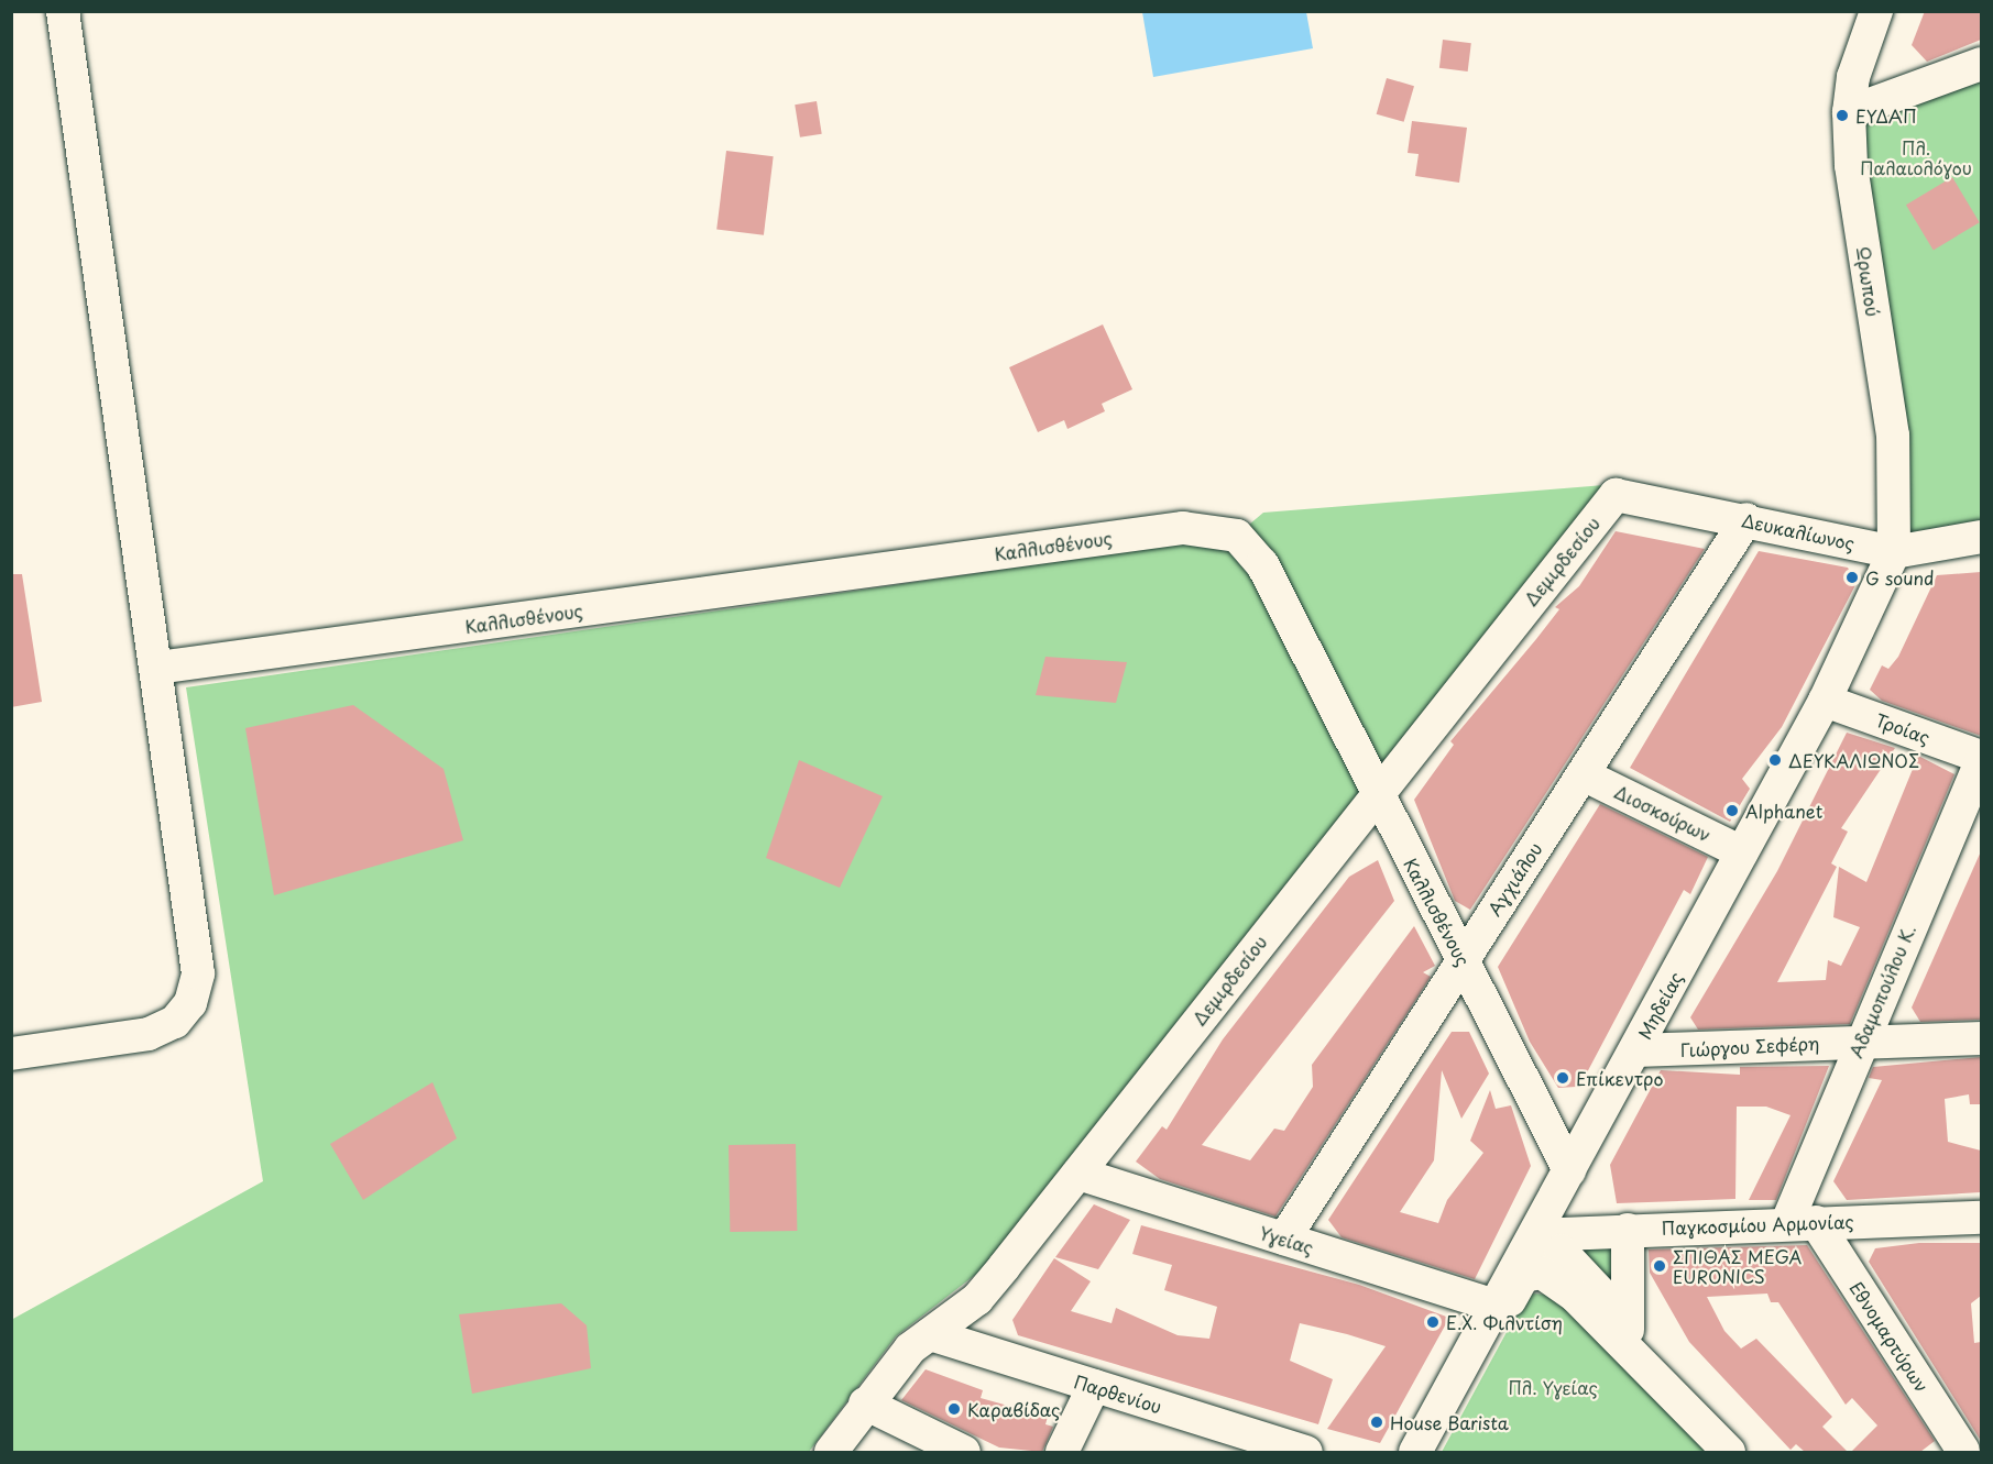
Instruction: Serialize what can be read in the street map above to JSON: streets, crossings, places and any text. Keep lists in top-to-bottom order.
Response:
{
  "streets": {
    "street": [
      "Ωρωπού",
      "Δευκαλίωνος",
      "Καλλισθένους",
      "Δεμιρδεσίου",
      "Τροίας",
      "Διοσκούρων",
      "Αγχιάλου",
      "Αδαμοπούλου Κ.",
      "Μηδείας",
      "Γιώργου Σεφέρη",
      "Παγκοσμίου Αρμονίας",
      "Υγείας",
      "Εθνομαρτύρων",
      "Παρθενίου"
    ]
  },
  "crossings": [
    ["Ωρωπού", "Δευκαλίωνος"],
    ["Ωρωπού", "Μηδείας"],
    ["Δευκαλίωνος", "Δεμιρδεσίου"],
    ["Δευκαλίωνος", "Αγχιάλου"],
    ["Δευκαλίωνος", "Μηδείας"],
    ["Καλλισθένους", "Δεμιρδεσίου"],
    ["Καλλισθένους", "Αγχιάλου"],
    ["Καλλισθένους", "Μηδείας"],
    ["Δεμιρδεσίου", "Υγείας"],
    ["Δεμιρδεσίου", "Παρθενίου"],
    ["Τροίας", "Αδαμοπούλου Κ."],
    ["Τροίας", "Μηδείας"],
    ["Διοσκούρων", "Αγχιάλου"],
    ["Διοσκούρων", "Μηδείας"],
    ["Αγχιάλου", "Υγείας"],
    ["Αδαμοπούλου Κ.", "Γιώργου Σεφέρη"],
    ["Αδαμοπούλου Κ.", "Παγκοσμίου Αρμονίας"],
    ["Αδαμοπούλου Κ.", "Εθνομαρτύρων"],
    ["Μηδείας", "Γιώργου Σεφέρη"],
    ["Μηδείας", "Παγκοσμίου Αρμονίας"],
    ["Μηδείας", "Υγείας"],
    ["Παγκοσμίου Αρμονίας", "Εθνομαρτύρων"]
  ],
  "parks": ["Πλ. Παλαιολόγου", "Πλ. Υγείας"],
  "places": [
    "ΕΥΔΑΠ",
    "G sound",
    "ΔΕΥΚΑΛΙΩΝΟΣ",
    "Alphanet",
    "Επίκεντρο",
    "ΣΠΙΘΑΣ MEGA EURONICS",
    "Ε.Χ. Φιλντίση",
    "Καραβίδας",
    "House Barista"
  ]
}
